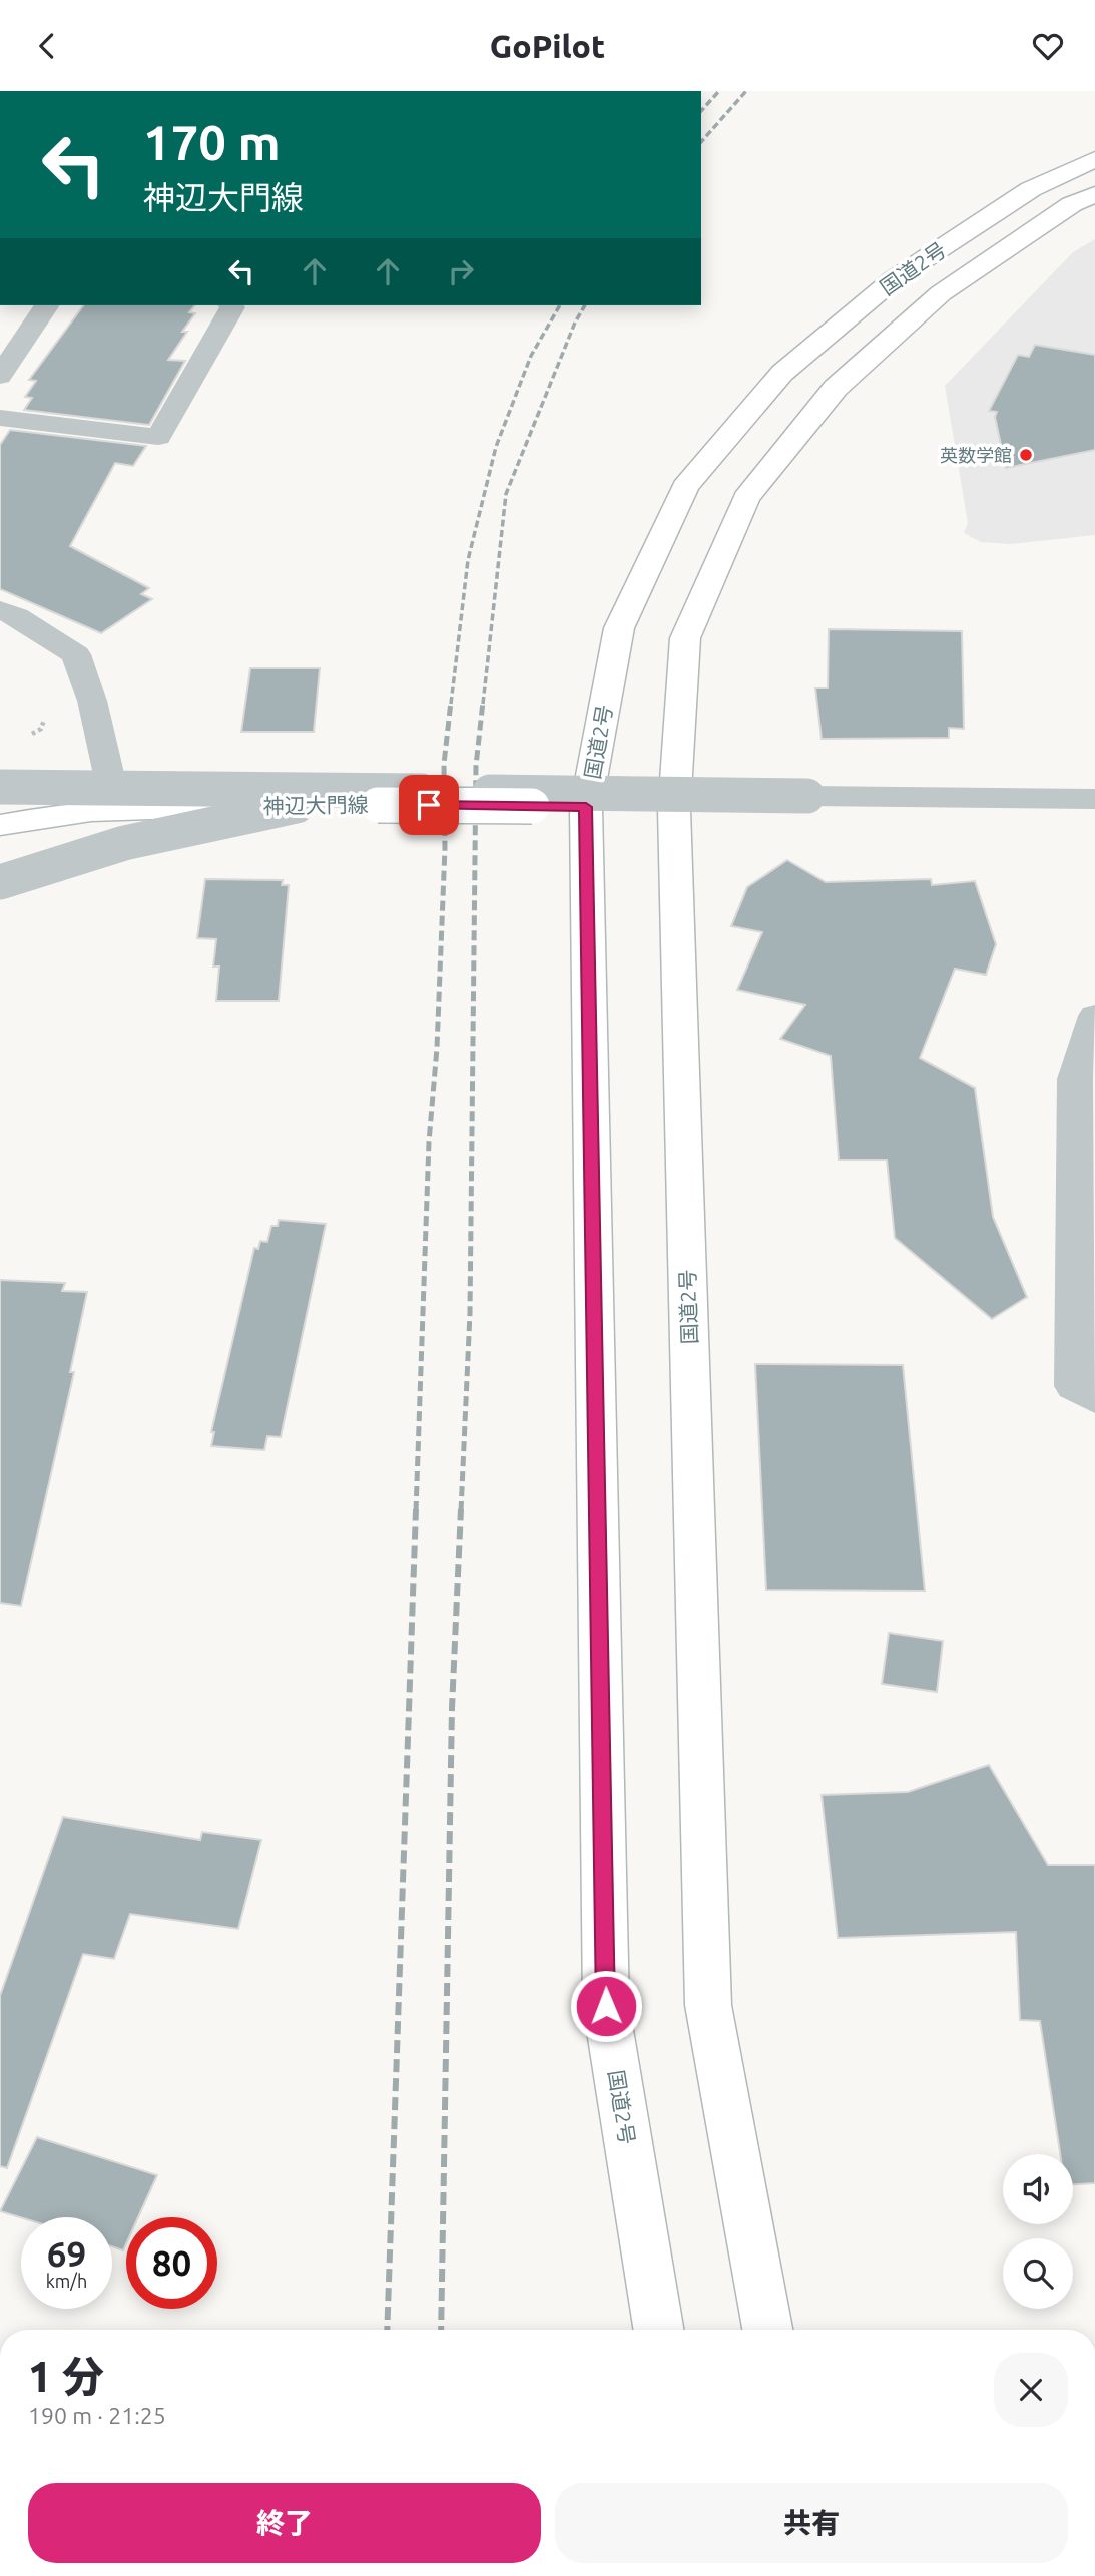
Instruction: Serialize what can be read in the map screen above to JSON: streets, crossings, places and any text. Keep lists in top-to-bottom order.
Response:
{
  "streets": {
    "main road": ["国道2号", "神辺大門線"]
  },
  "crossings": [
    ["国道2号", "神辺大門線"]
  ],
  "places": ["英数学館"],
  "page": {
    "header": "GoPilot",
    "turn": ["170 m", "神辺大門線"],
    "speed": "69 km/h",
    "limit": "80",
    "heading": ["1 分", "190 m · 21:25"],
    "buttons": ["終了", "共有"]
  }
}
